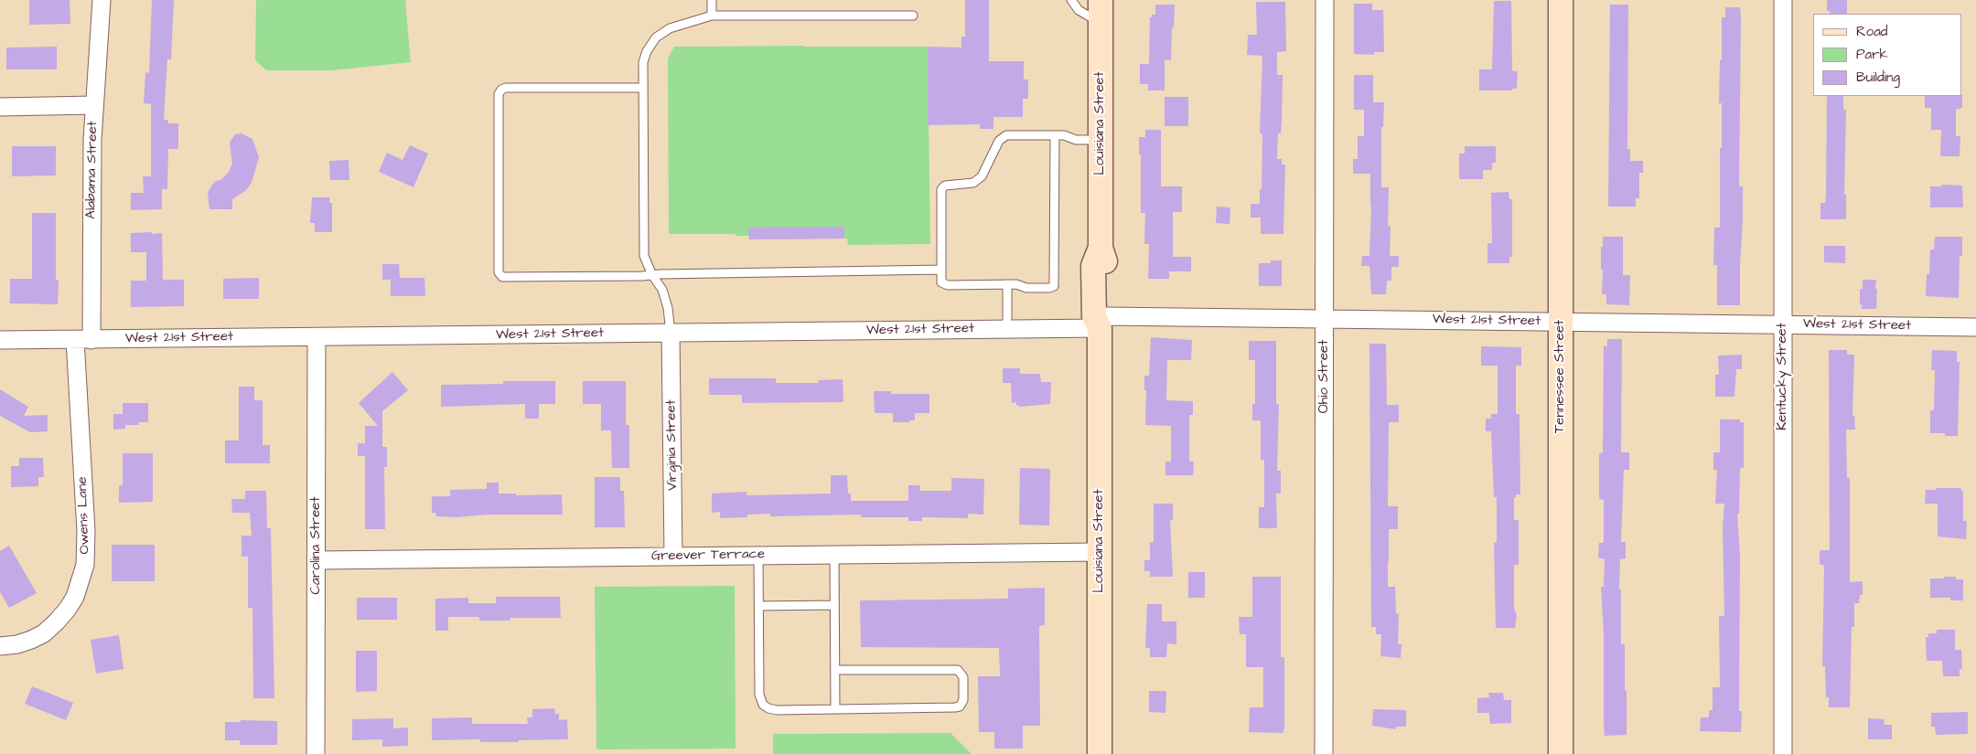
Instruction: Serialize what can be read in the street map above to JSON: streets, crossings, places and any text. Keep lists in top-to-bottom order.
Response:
{
  "streets": {
    "main road": ["Louisiana Street", "Tennessee Street"],
    "street": [
      "Alabama Street",
      "West 21st Street",
      "Ohio Street",
      "Kentucky Street",
      "Virginia Street",
      "Owens Lane",
      "Carolina Street",
      "Greever Terrace"
    ]
  },
  "crossings": [
    ["Louisiana Street", "West 21st Street"],
    ["Louisiana Street", "Greever Terrace"],
    ["Alabama Street", "West 21st Street"],
    ["Alabama Street", "Owens Lane"],
    ["West 21st Street", "Ohio Street"],
    ["West 21st Street", "Tennessee Street"],
    ["West 21st Street", "Kentucky Street"],
    ["West 21st Street", "Virginia Street"],
    ["West 21st Street", "Owens Lane"],
    ["West 21st Street", "Carolina Street"],
    ["Virginia Street", "Greever Terrace"],
    ["Carolina Street", "Greever Terrace"]
  ],
  "legend": ["Road", "Park", "Building"]
}
